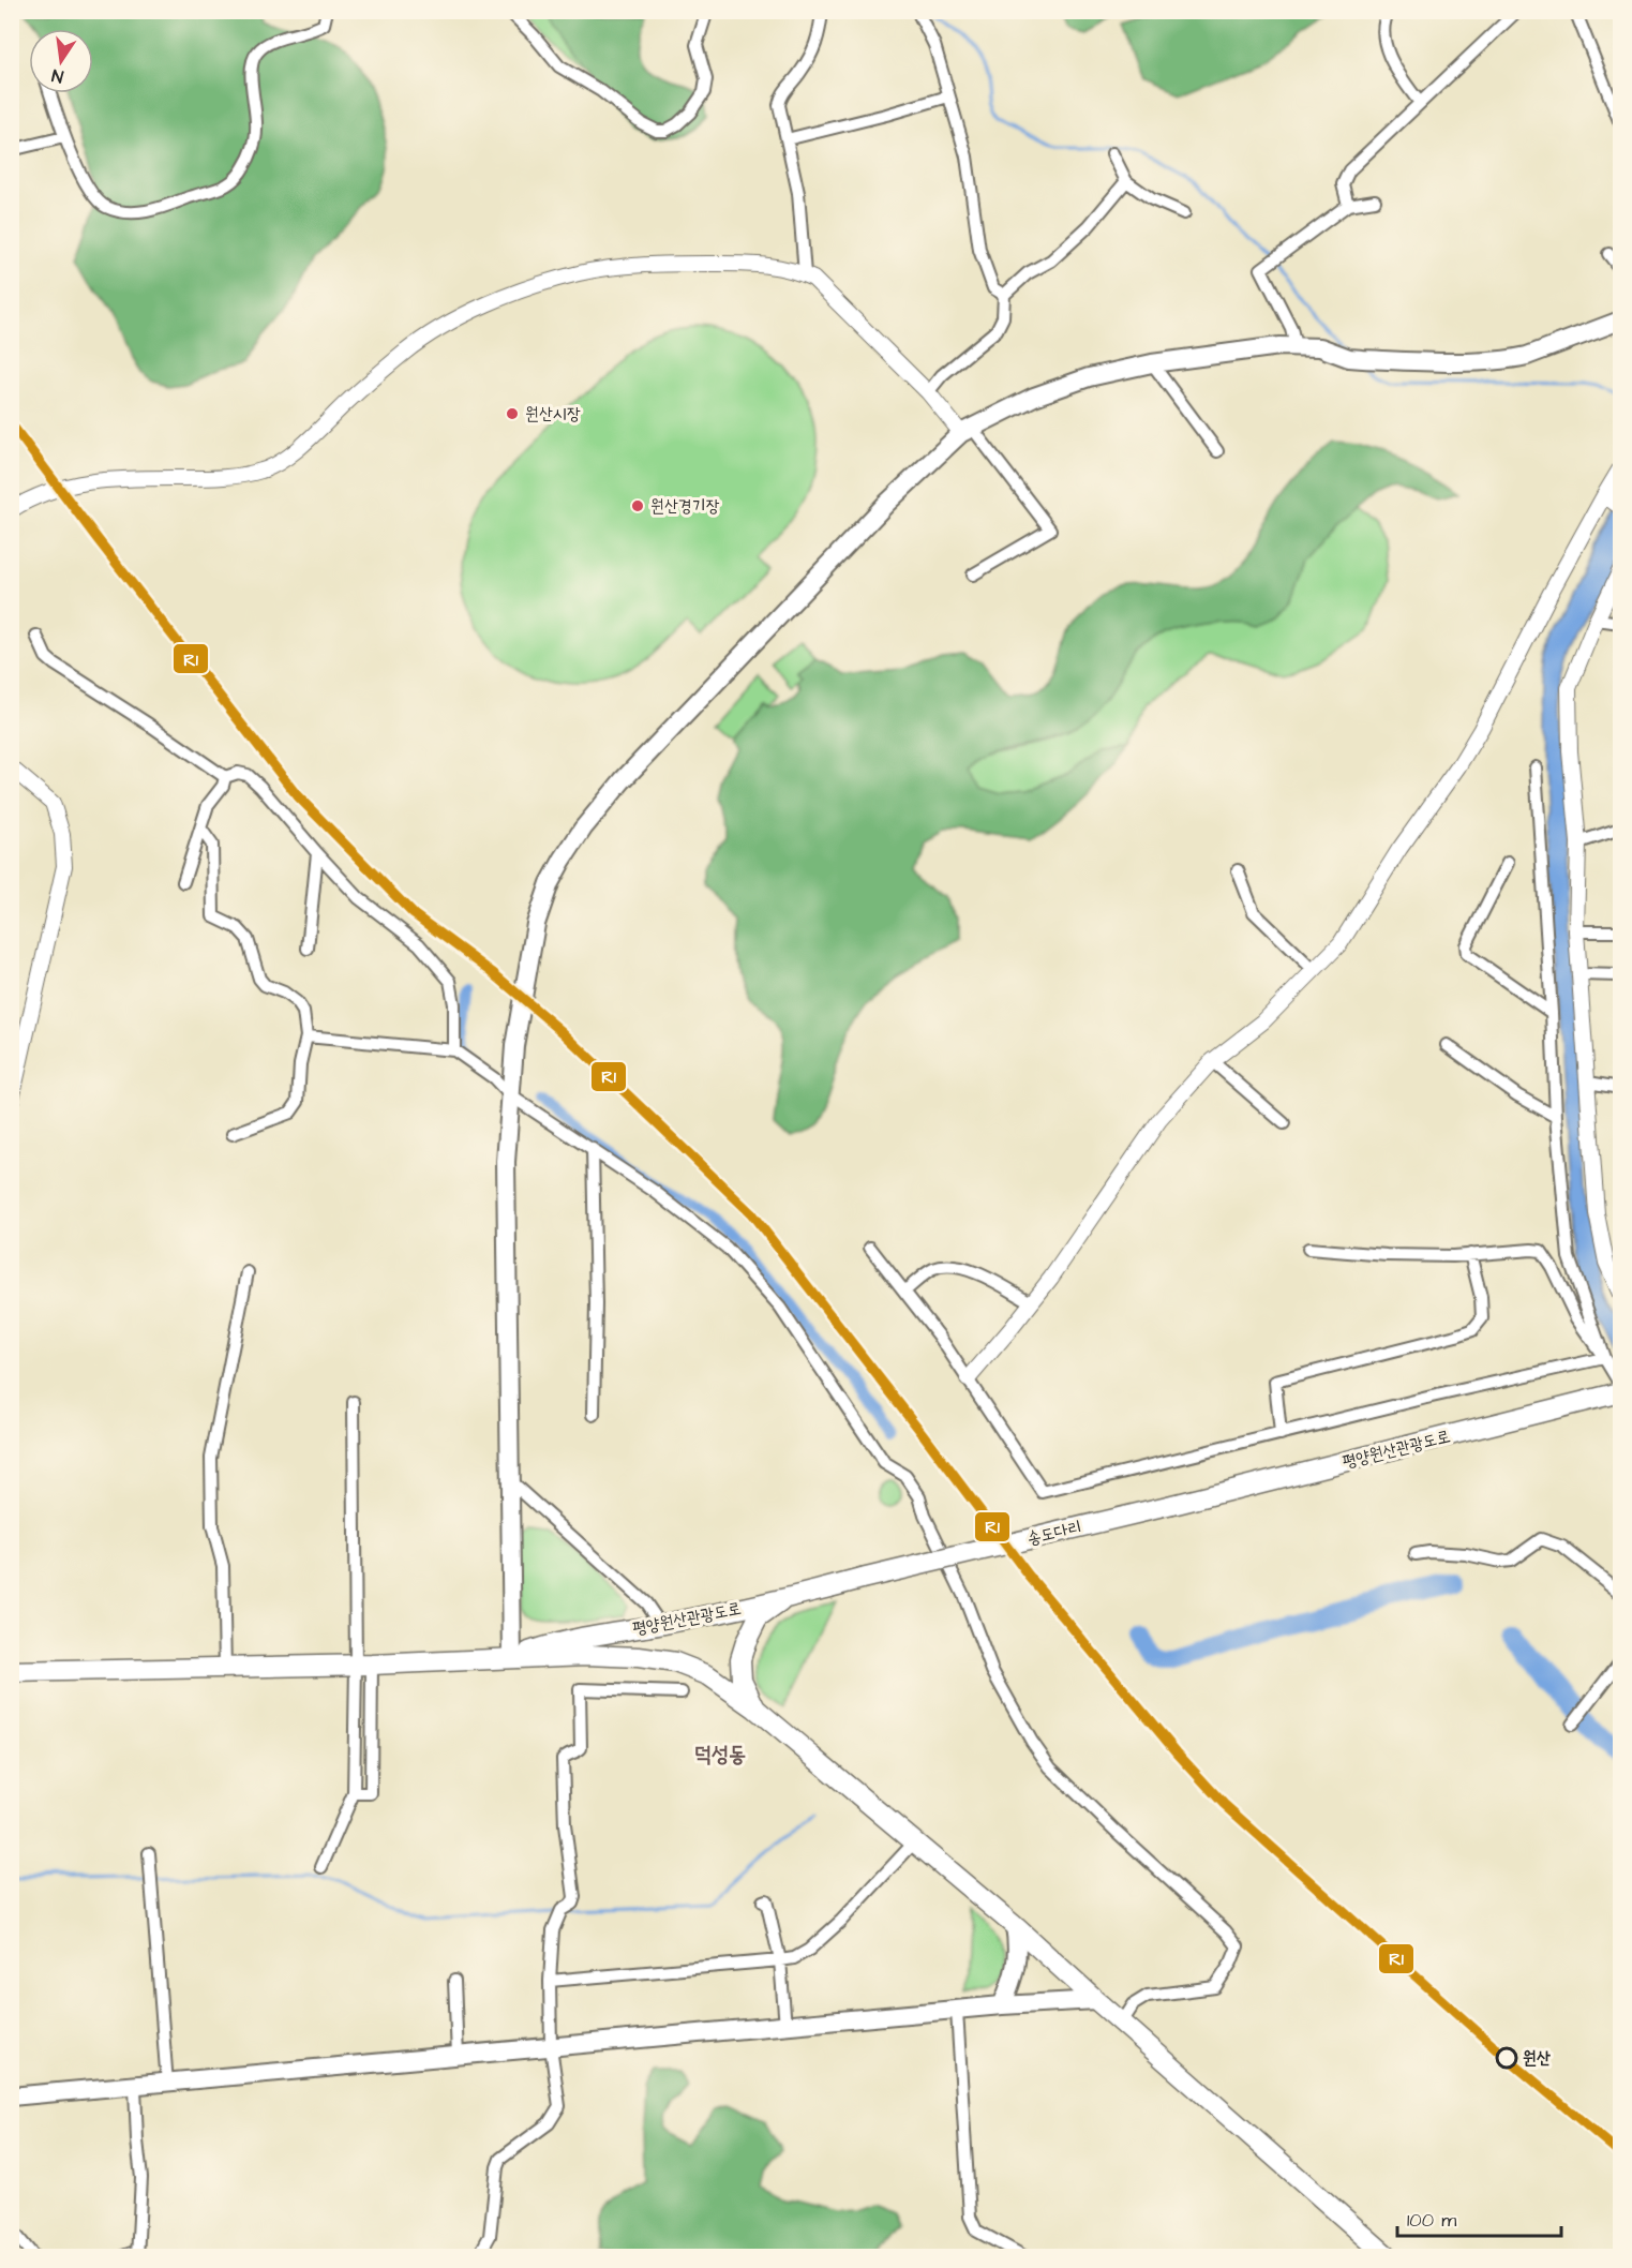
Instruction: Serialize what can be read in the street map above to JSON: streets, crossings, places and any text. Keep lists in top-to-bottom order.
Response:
{
  "streets": {
    "highway": ["평양원산관광도로", "송도다리"]
  },
  "crossings": [
    ["평양원산관광도로", "송도다리"]
  ],
  "districts": ["덕성동"],
  "places": ["원산시장", "원산경기장", "원산"],
  "lines": ["transit line R1"],
  "scale_bar": "100 m",
  "north": "bottom"
}
